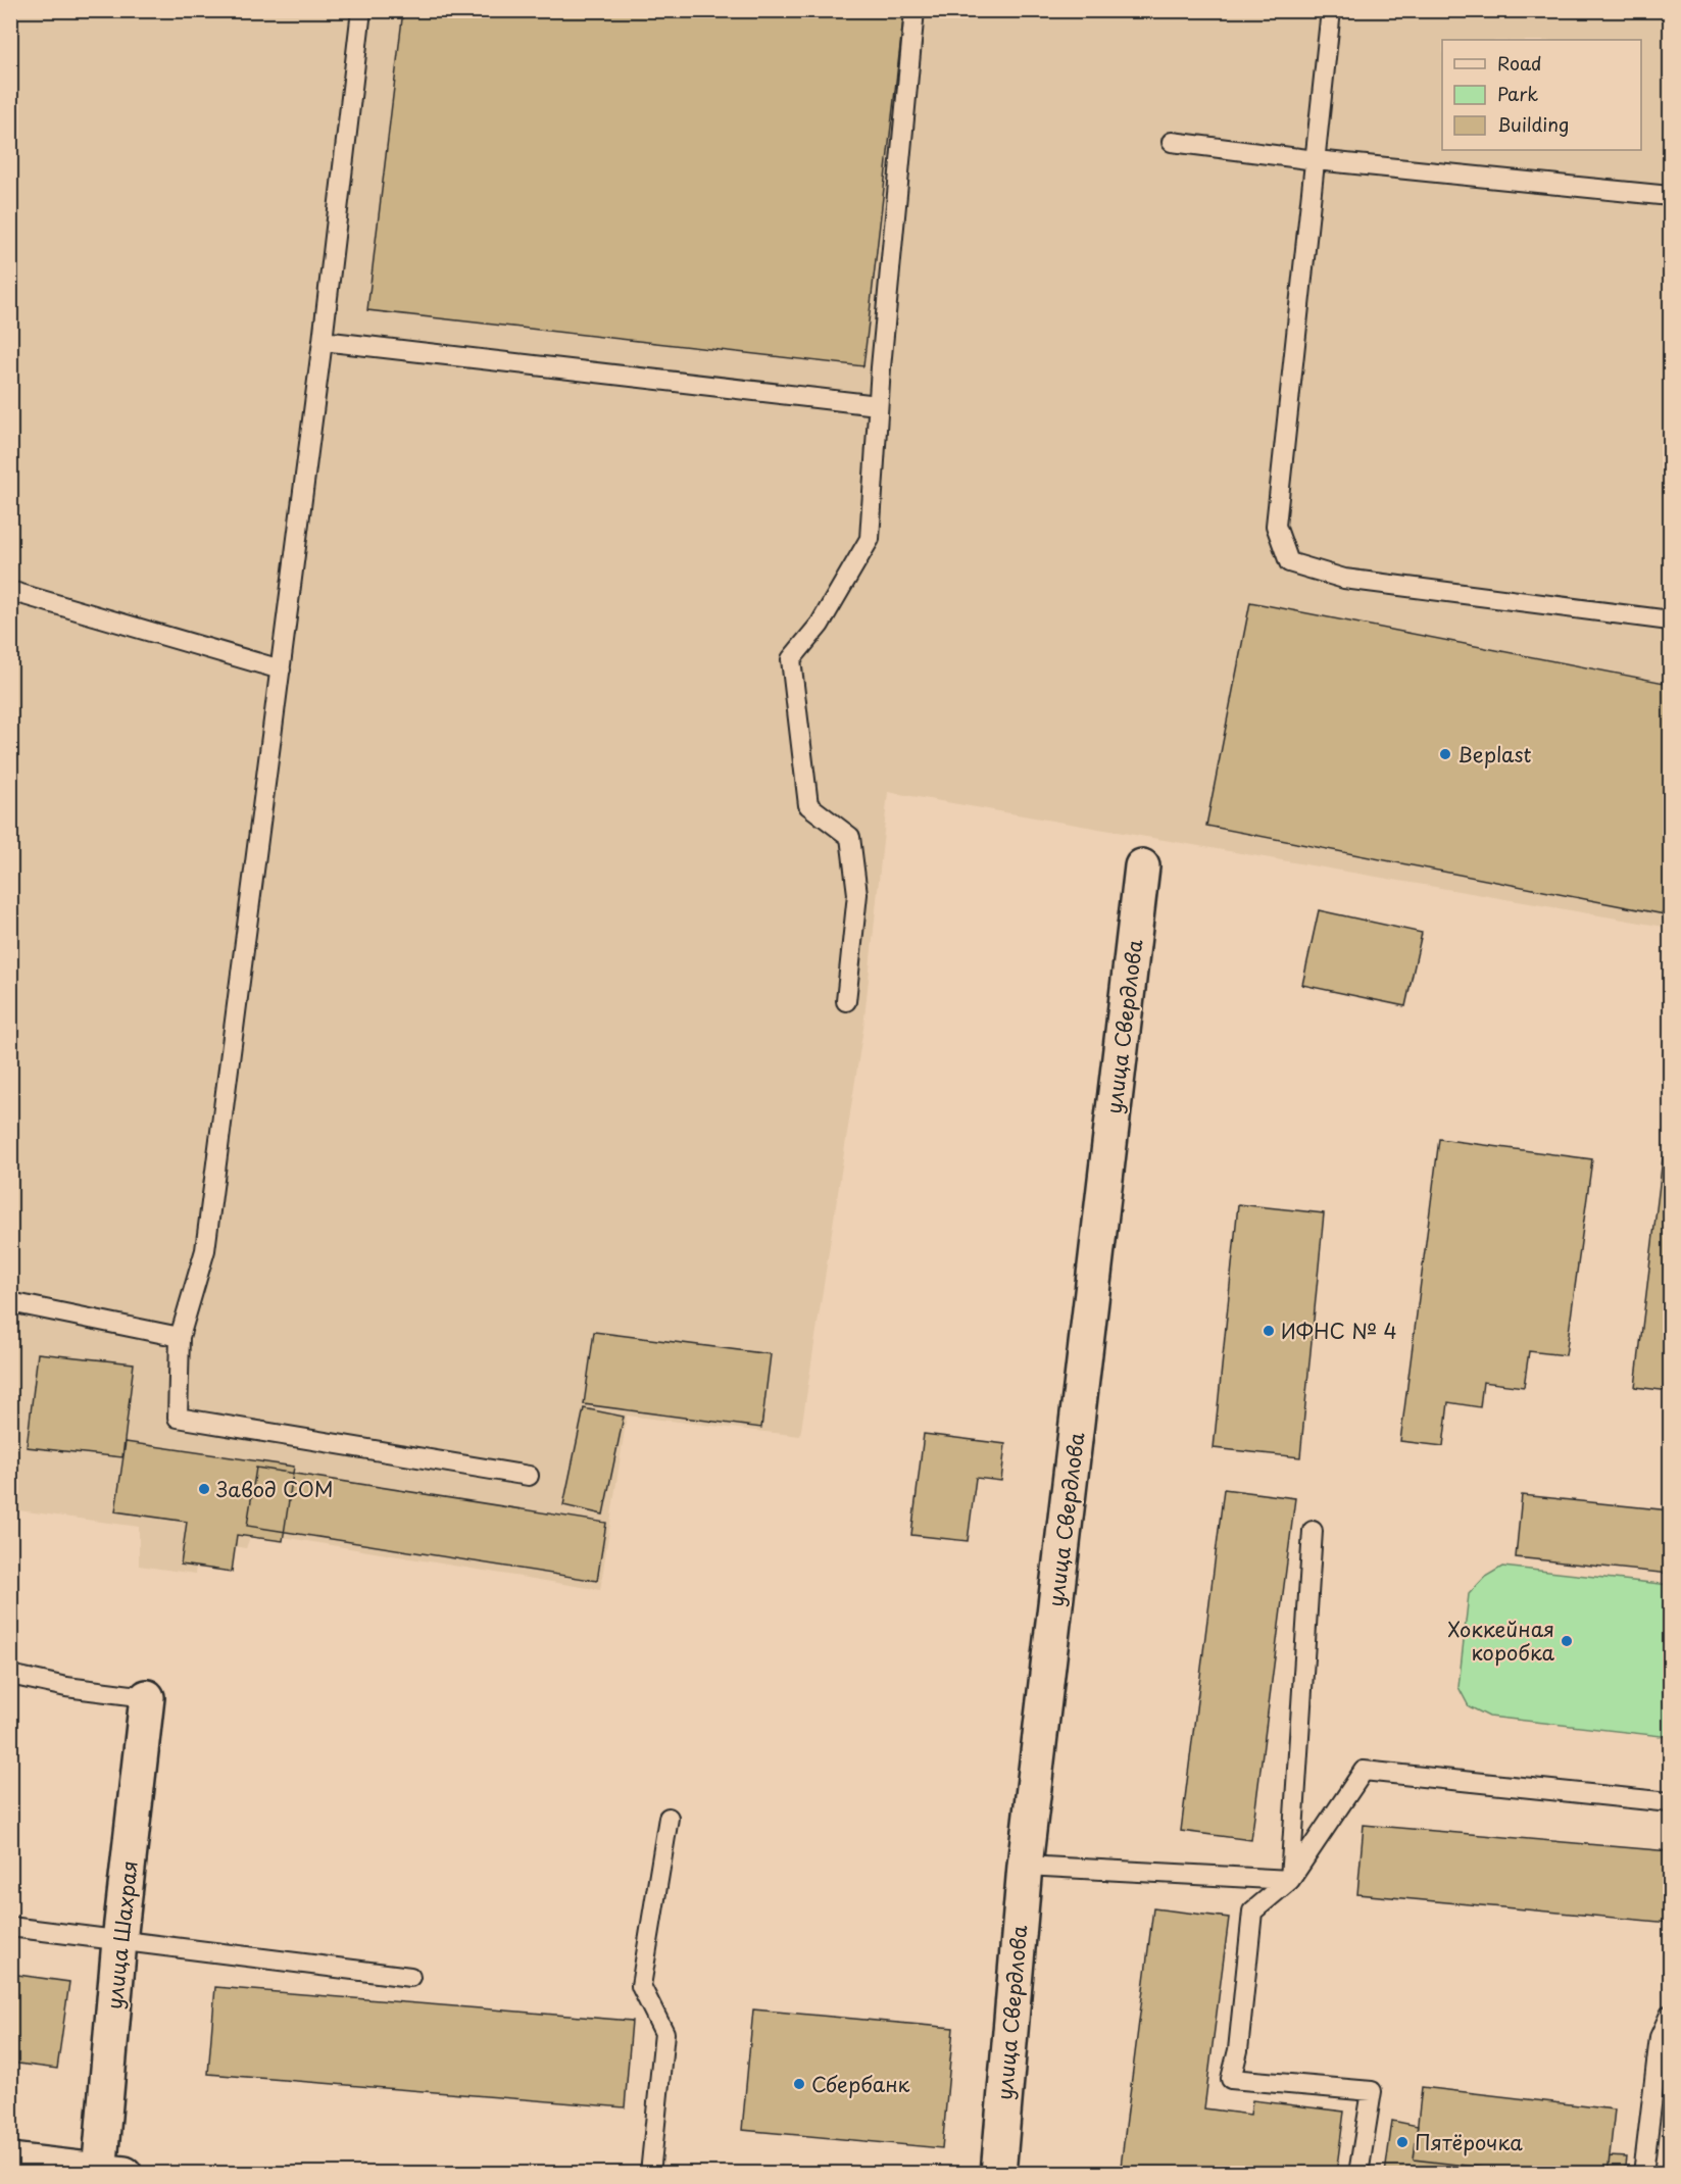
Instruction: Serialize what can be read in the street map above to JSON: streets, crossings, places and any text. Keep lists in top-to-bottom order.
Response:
{
  "streets": {
    "street": ["улица Свердлова", "улица Шахрая"]
  },
  "places": [
    "Beplast",
    "ИФНС № 4",
    "Завод СОМ",
    "Хоккейная коробка",
    "Сбербанк",
    "Пятёрочка"
  ],
  "legend": ["Road", "Park", "Building"]
}
